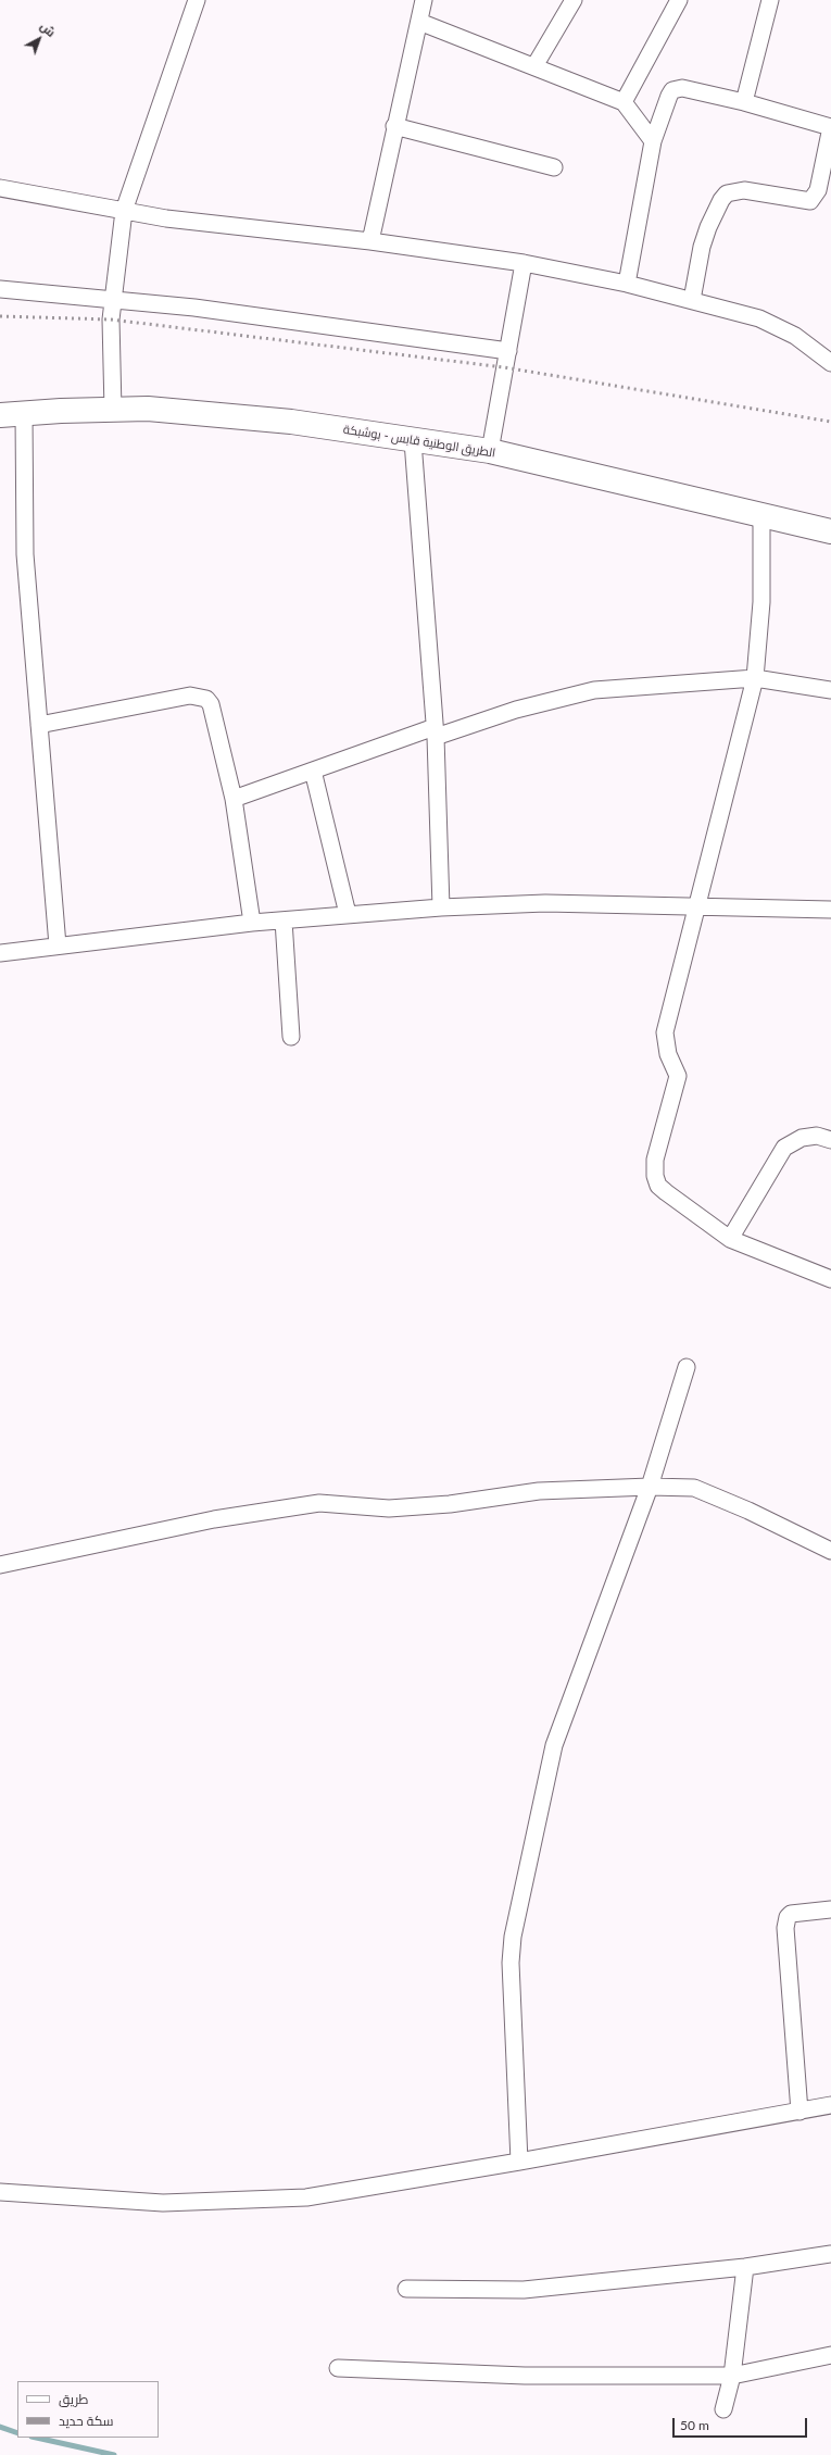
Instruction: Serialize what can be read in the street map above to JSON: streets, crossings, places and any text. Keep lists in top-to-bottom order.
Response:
{
  "streets": {
    "main road": ["الطريق الوطنية قابس - بوشبكة"]
  },
  "legend": ["طريق", "سكة حديد"],
  "scale_bar": "50 m",
  "north": "top right"
}
